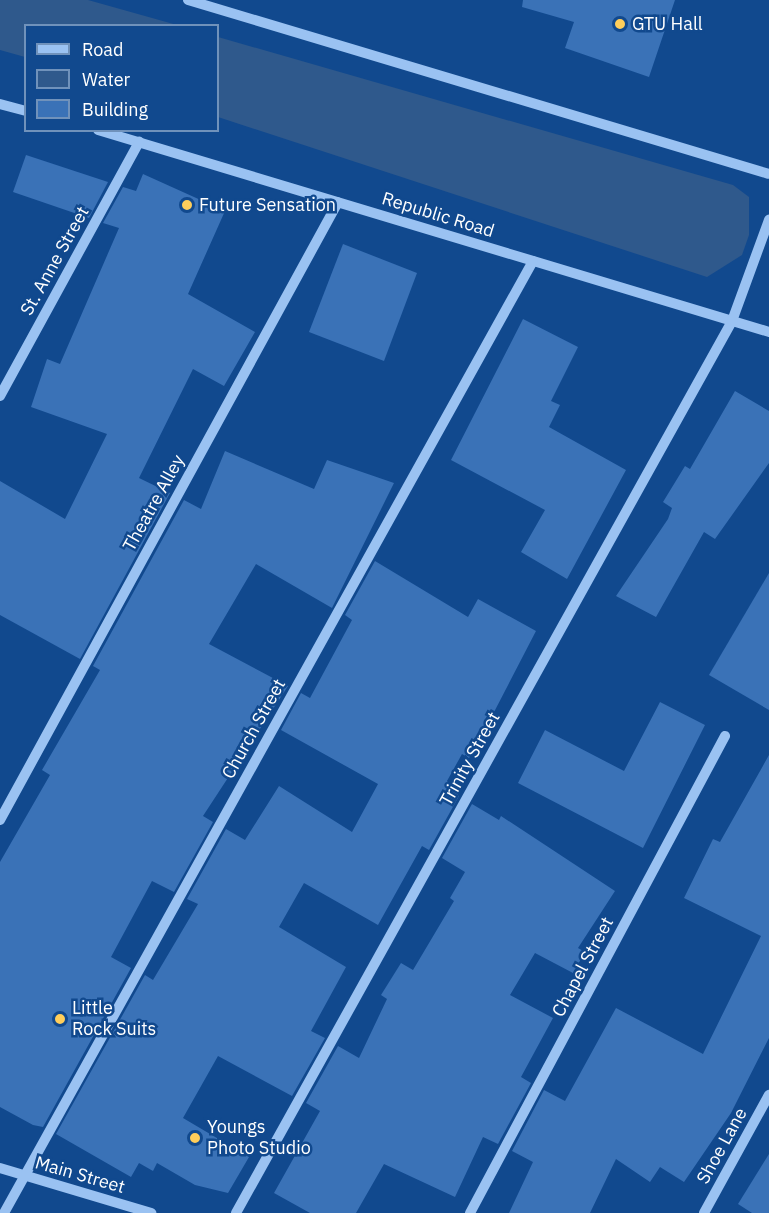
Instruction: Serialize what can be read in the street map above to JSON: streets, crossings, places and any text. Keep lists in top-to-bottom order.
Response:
{
  "streets": {
    "street": [
      "Republic Road",
      "St. Anne Street",
      "Theatre Alley",
      "Church Street",
      "Trinity Street",
      "Chapel Street",
      "Shoe Lane",
      "Main Street"
    ]
  },
  "crossings": [
    ["Republic Road", "St. Anne Street"],
    ["Republic Road", "Theatre Alley"],
    ["Republic Road", "Church Street"],
    ["Republic Road", "Trinity Street"],
    ["Church Street", "Main Street"]
  ],
  "places": [
    "GTU Hall",
    "Future Sensation",
    "Little Rock Suits",
    "Youngs Photo Studio"
  ],
  "legend": ["Road", "Water", "Building"]
}
